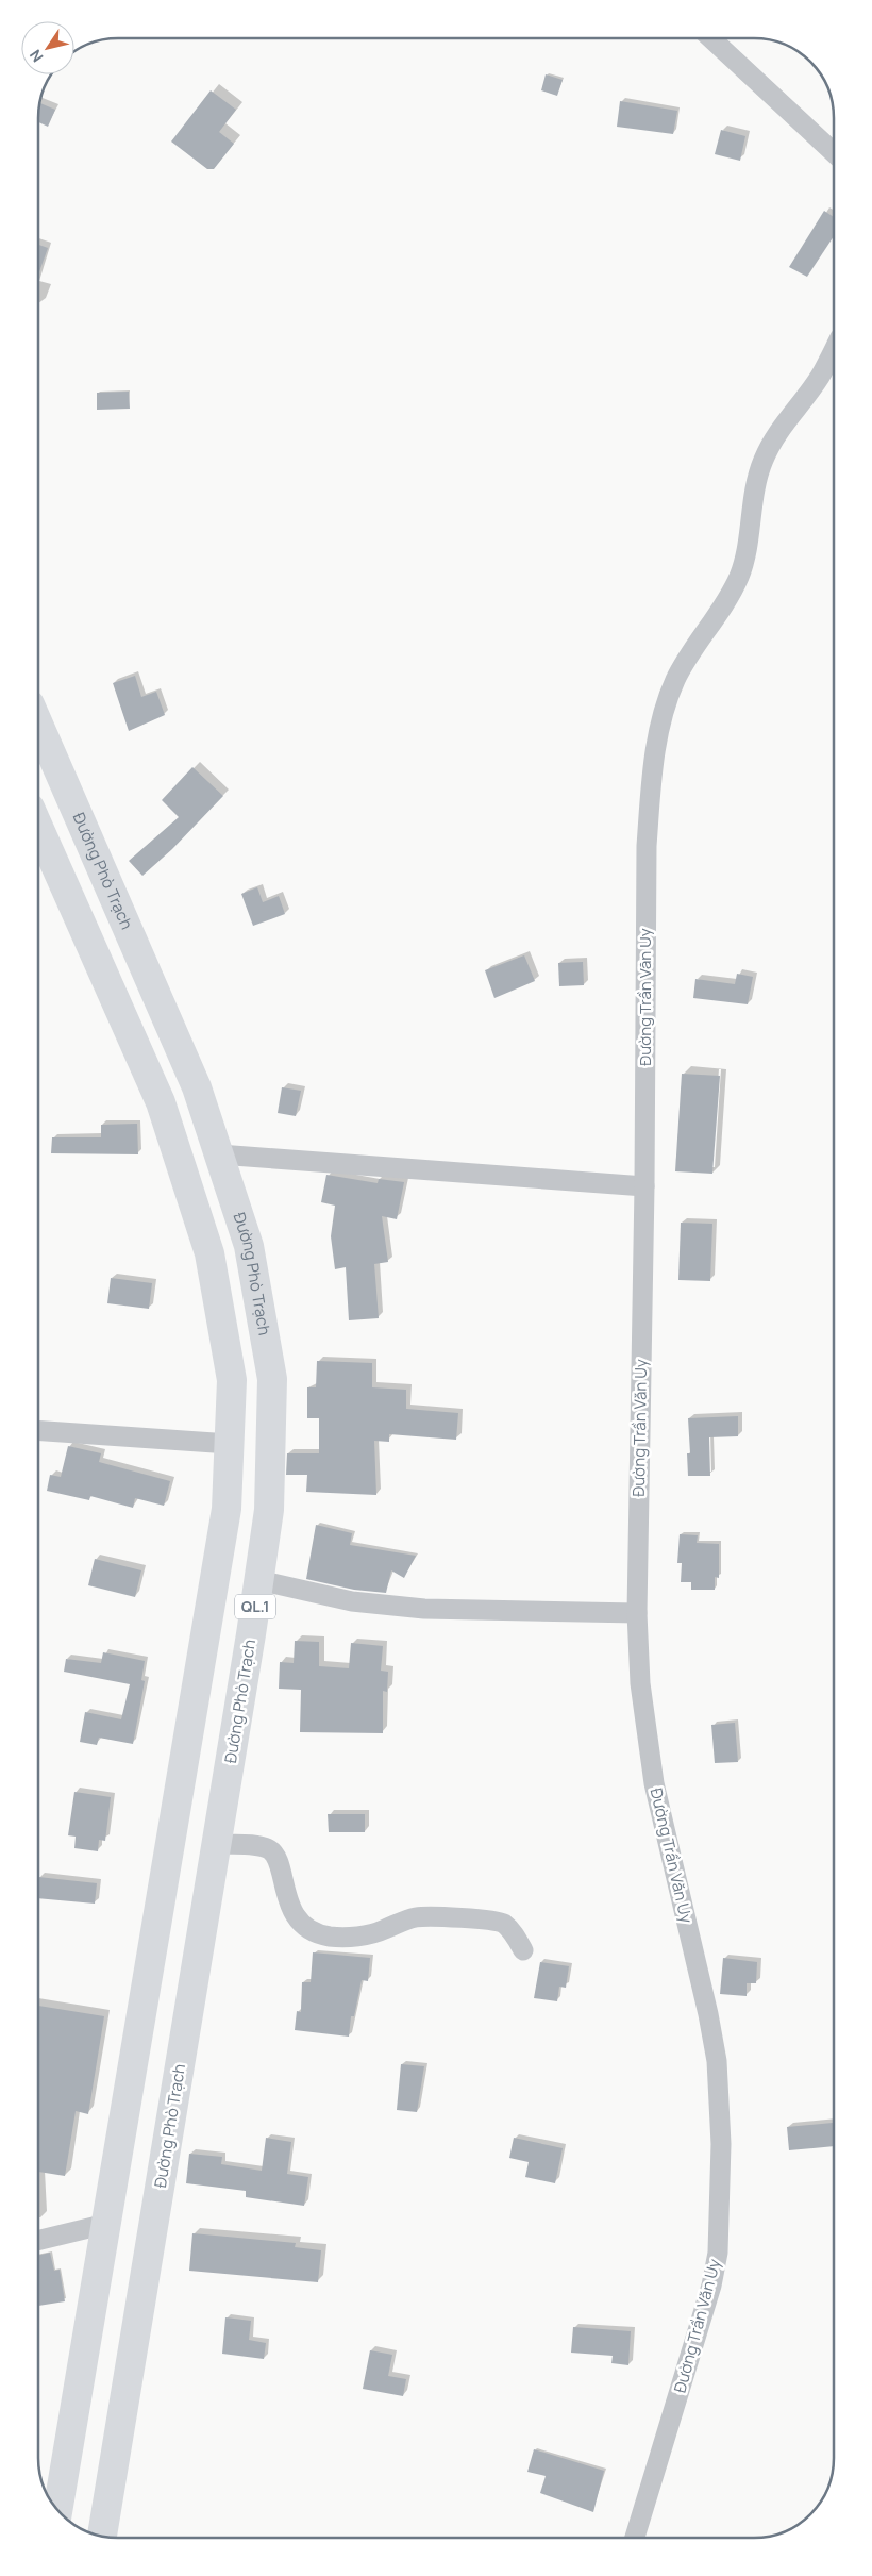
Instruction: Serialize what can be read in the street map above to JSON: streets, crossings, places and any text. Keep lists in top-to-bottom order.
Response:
{
  "streets": {
    "highway": ["Đường Phò Trạch", "QL.1"],
    "street": ["Đường Trần Văn Uy"]
  },
  "north": "bottom left"
}
